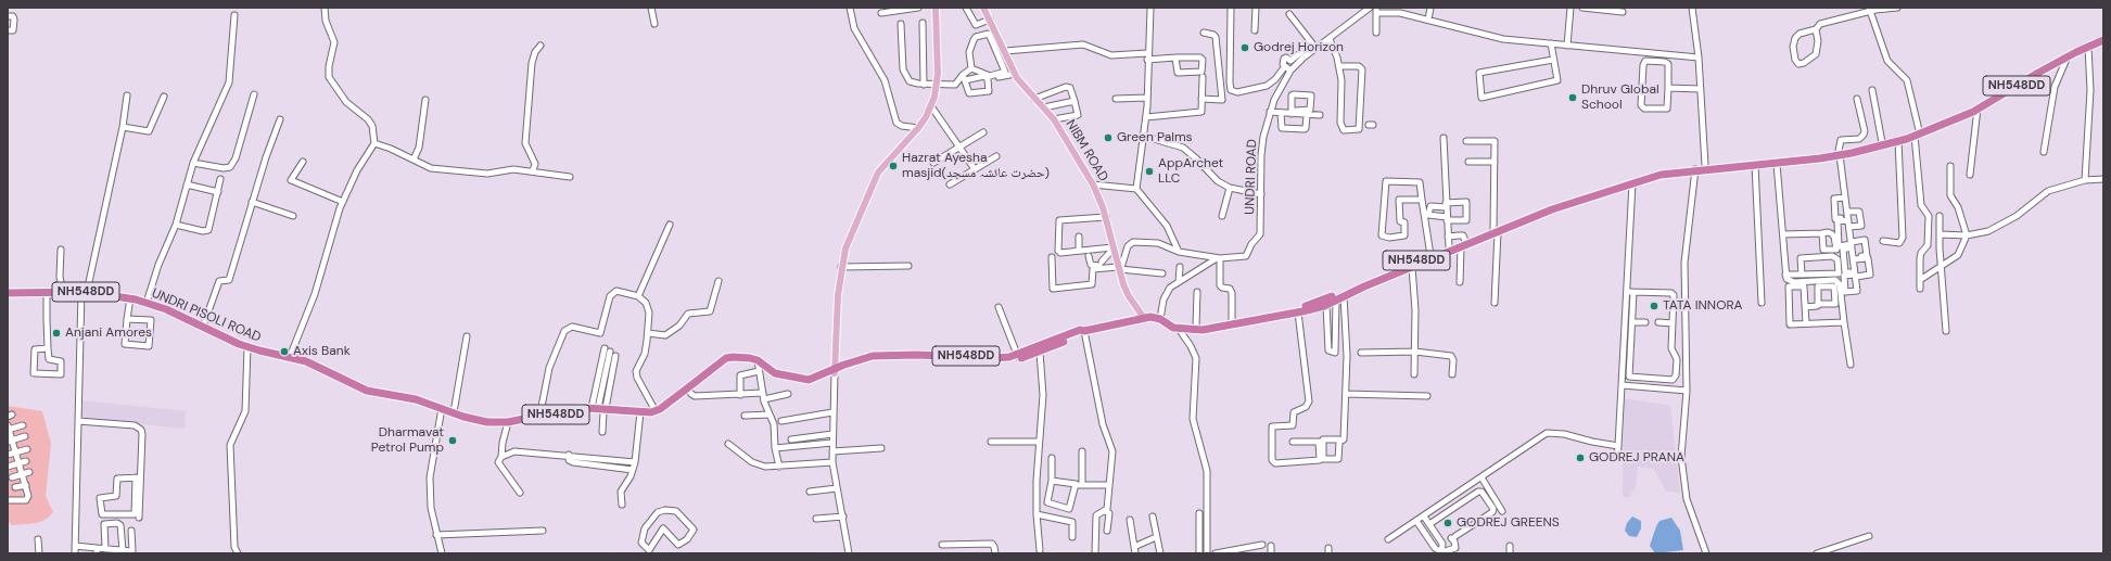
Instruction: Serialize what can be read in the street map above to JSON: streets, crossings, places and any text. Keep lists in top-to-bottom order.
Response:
{
  "streets": {
    "highway": ["NH548DD", "UNDRI PISOLI ROAD"],
    "main road": ["NIBM ROAD"],
    "street": ["UNDRI ROAD"]
  },
  "crossings": [
    ["NH548DD", "NIBM ROAD"],
    ["NH548DD", "UNDRI ROAD"],
    ["NH548DD", "UNDRI PISOLI ROAD"],
    ["NIBM ROAD", "UNDRI ROAD"]
  ],
  "places": [
    "Godrej Horizon",
    "Dhruv Global School",
    "Green Palms",
    "Hazrat Ayesha masjid(حضرت عائشہ مسجد)",
    "AppArchet LLC",
    "TATA INNORA",
    "Anjani Amores",
    "Axis Bank",
    "Dharmavat Petrol Pump",
    "GODREJ PRANA",
    "GODREJ GREENS"
  ]
}
